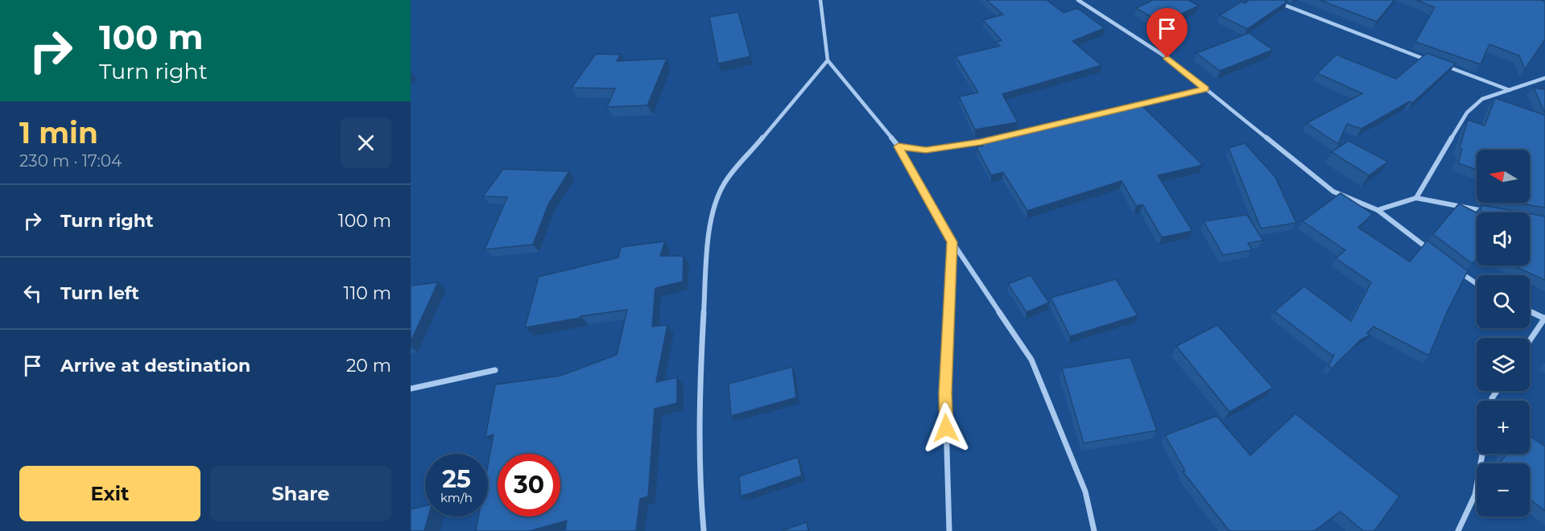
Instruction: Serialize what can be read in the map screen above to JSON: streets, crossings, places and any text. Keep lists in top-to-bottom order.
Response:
{
  "north": "left",
  "page": {
    "turn": ["100 m", "Turn right"],
    "heading": ["1 min", "230 m · 17:04"],
    "map_buttons": ["+", "−"],
    "list": [
      {
        "name": "Turn right",
        "value": "100 m"
      },
      {
        "name": "Turn left",
        "value": "110 m"
      },
      {
        "name": "Arrive at destination",
        "value": "20 m"
      }
    ],
    "speed": "25 km/h",
    "limit": "30",
    "buttons": ["Exit", "Share"]
  }
}
